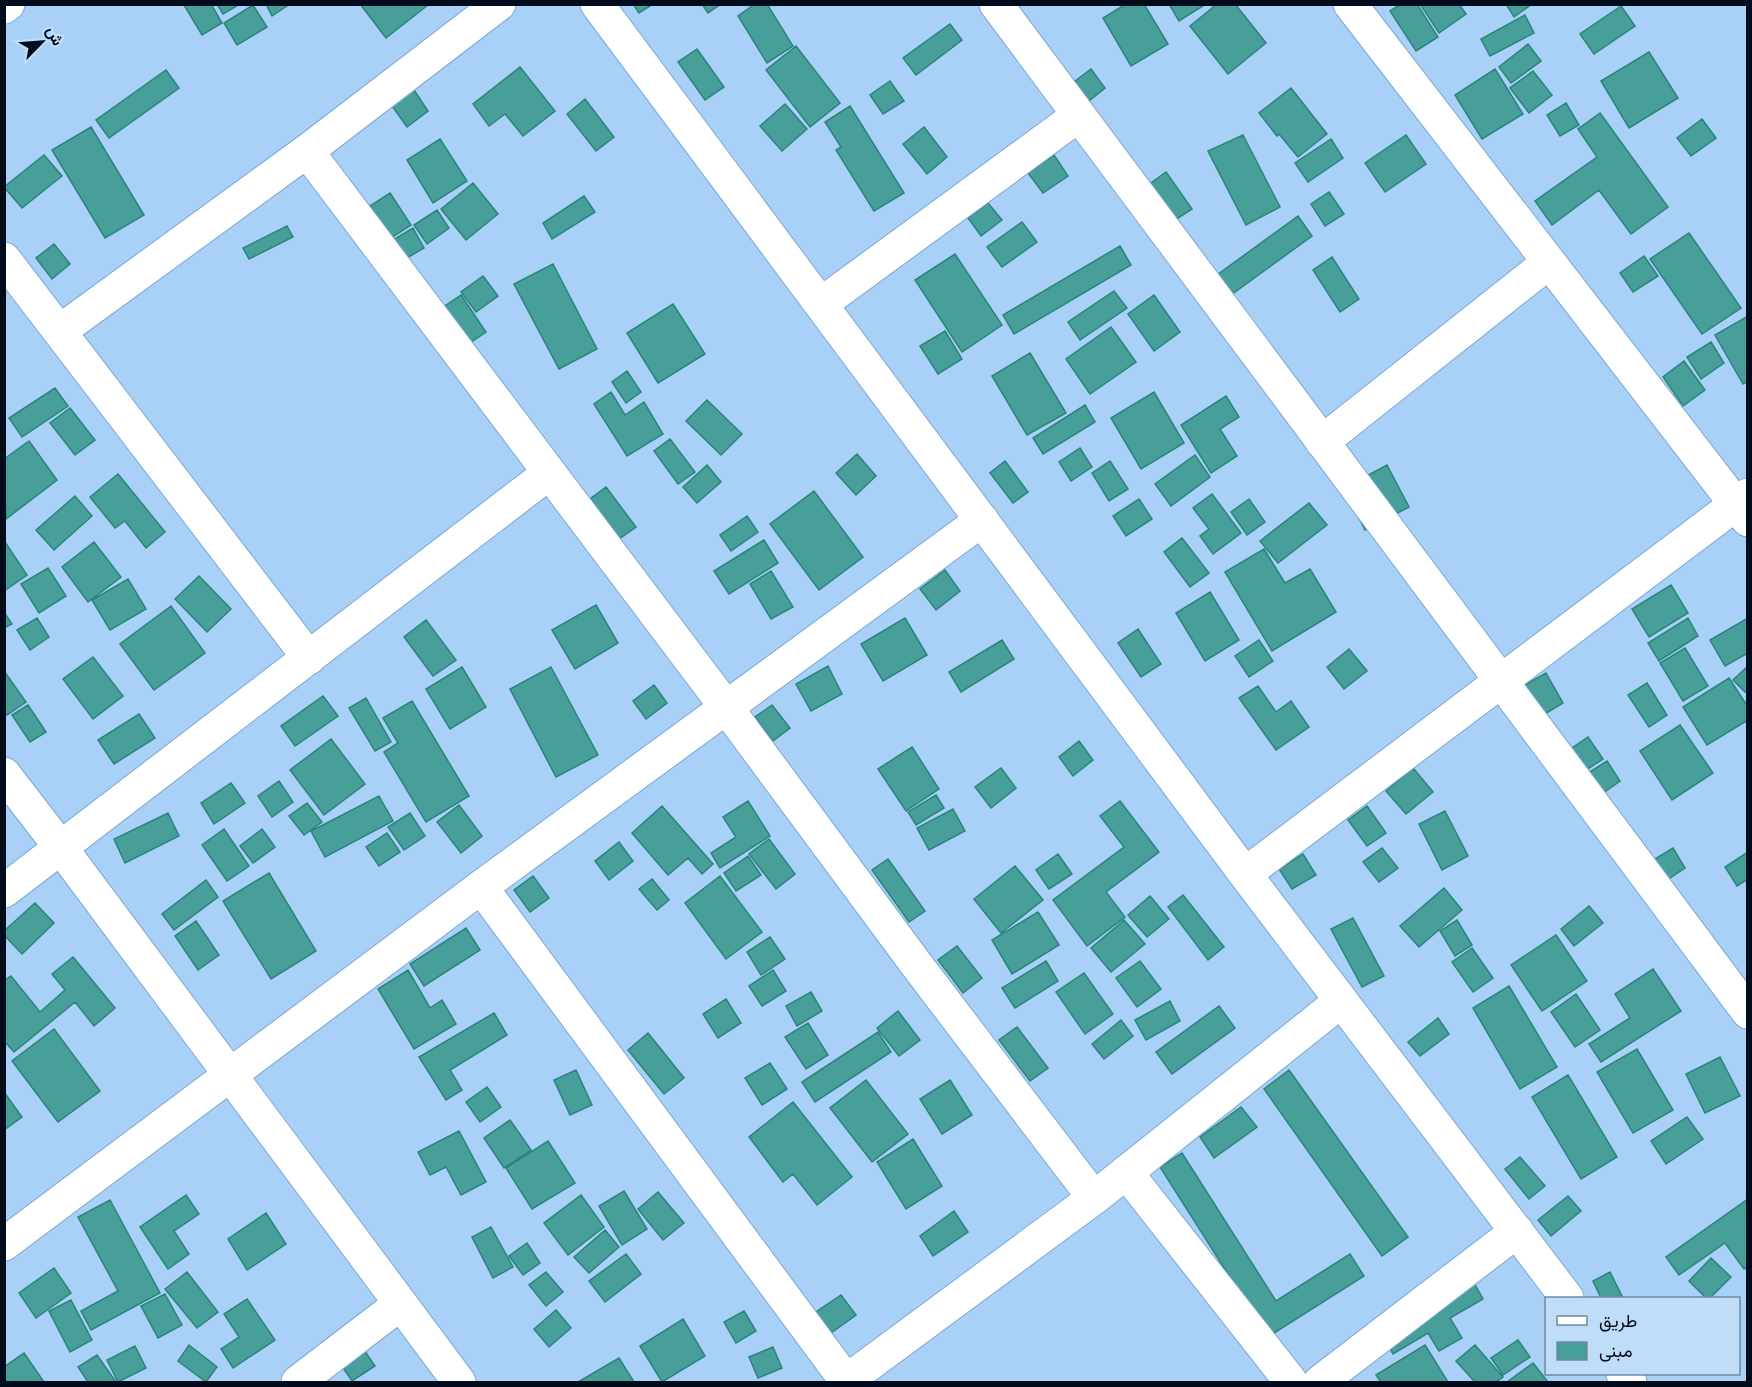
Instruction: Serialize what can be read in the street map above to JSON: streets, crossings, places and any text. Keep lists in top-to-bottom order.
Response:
{
  "legend": ["طريق", "مبنى"],
  "north": "top right"
}
